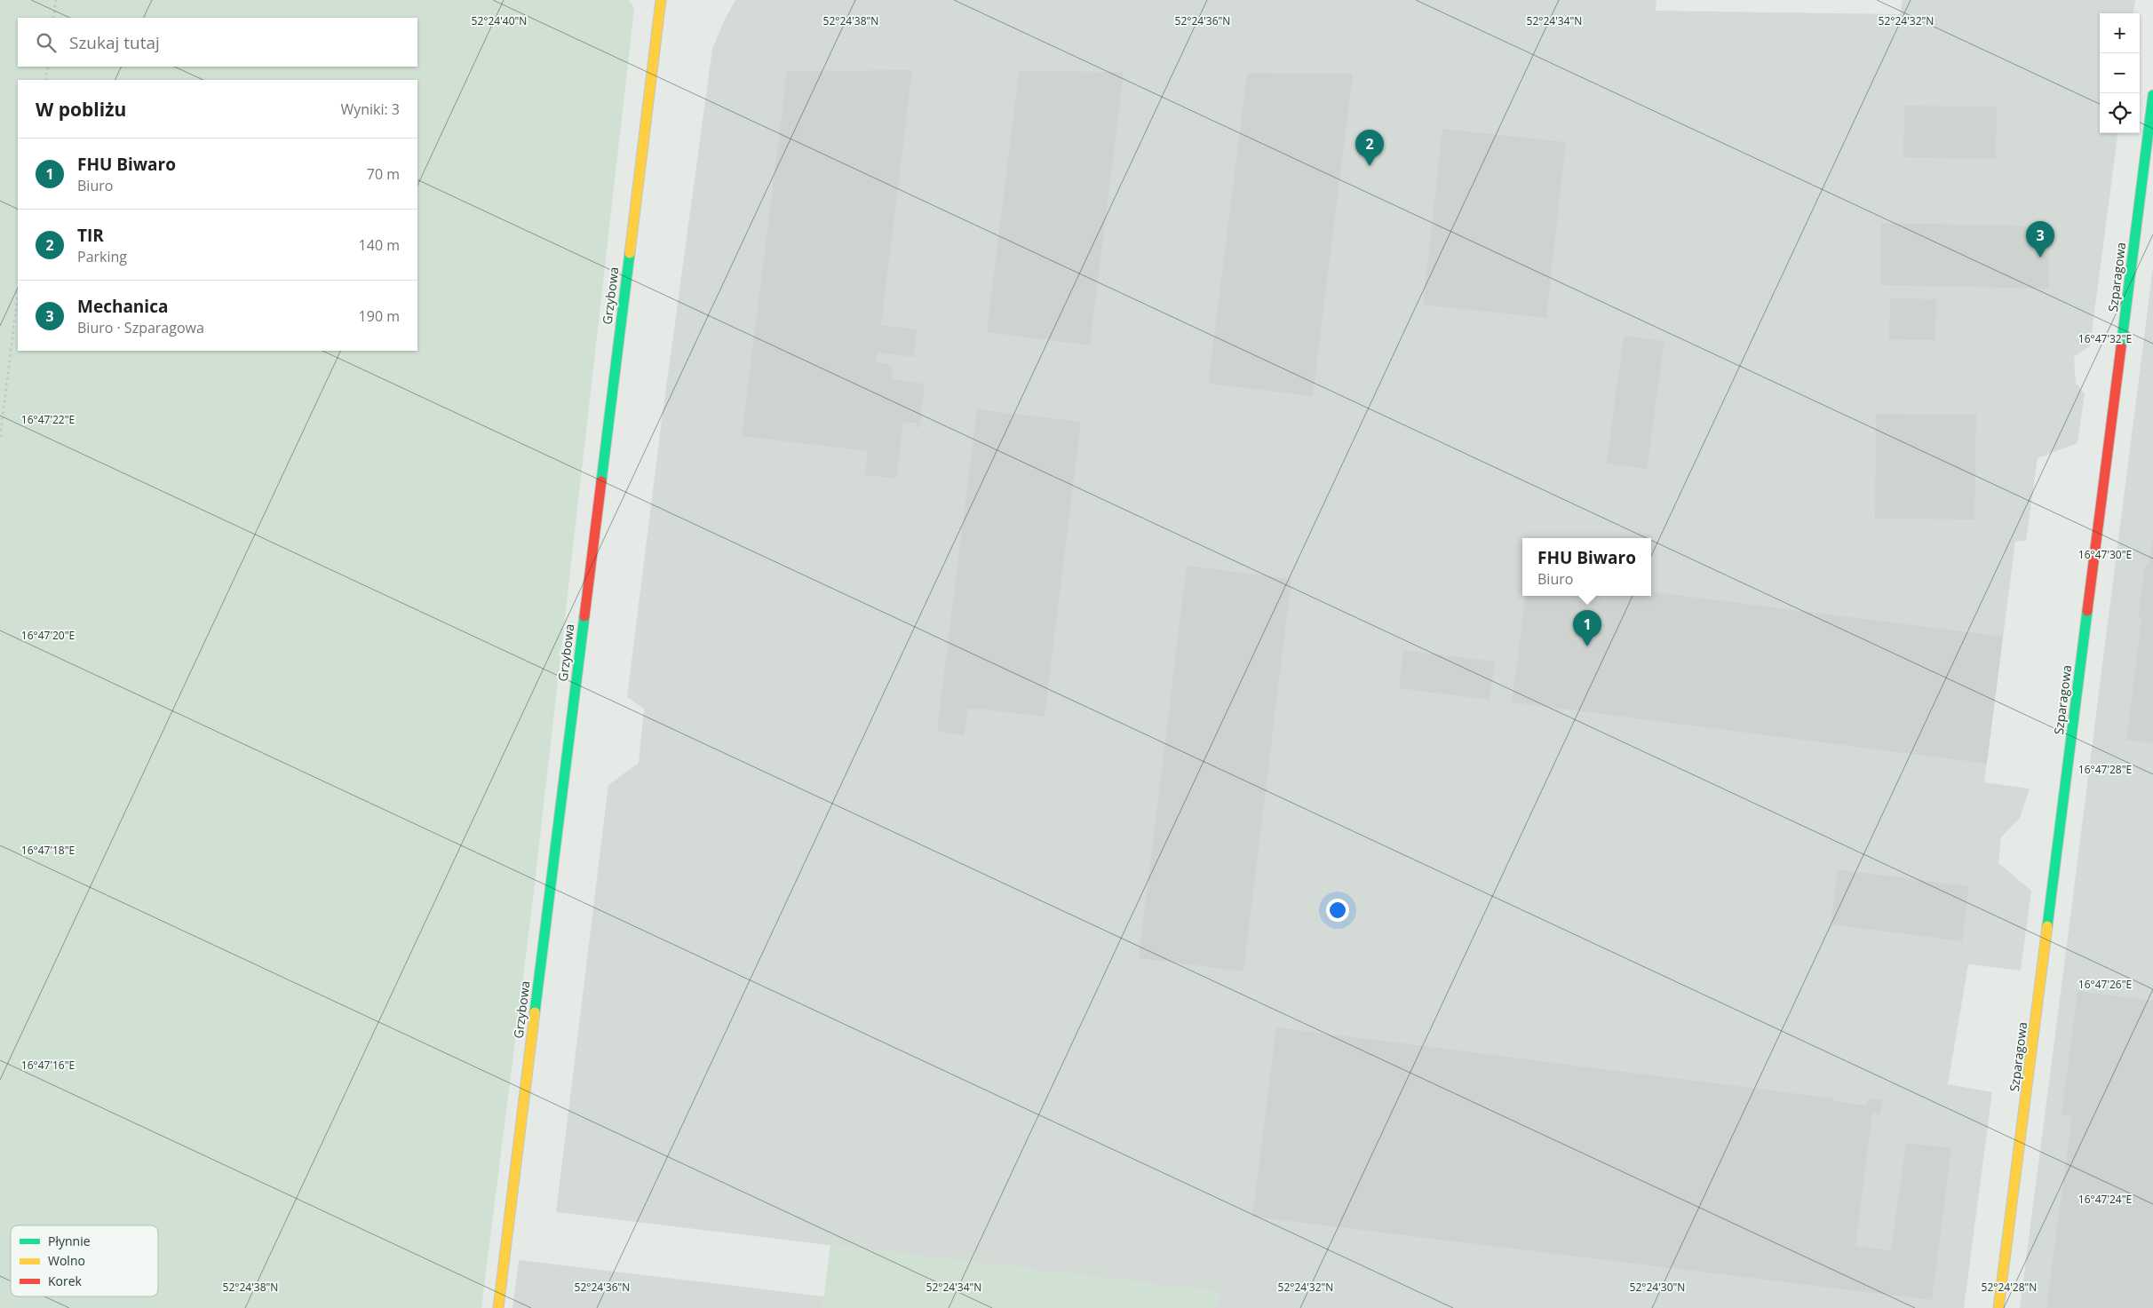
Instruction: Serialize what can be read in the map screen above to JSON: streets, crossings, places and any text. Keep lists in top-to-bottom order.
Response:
{
  "streets": {
    "street": ["Szparagowa", "Grzybowa"]
  },
  "legend": ["Płynnie", "Wolno", "Korek"],
  "page": {
    "map_buttons": ["+", "−"],
    "search": "Szukaj tutaj",
    "heading": ["W pobliżu", "Wyniki: 3"],
    "pins": ["2", "3", "1"],
    "list": [
      {
        "mark": "1",
        "name": "FHU Biwaro",
        "note": "Biuro",
        "value": "70 m"
      },
      {
        "mark": "2",
        "name": "TIR",
        "note": "Parking",
        "value": "140 m"
      },
      {
        "mark": "3",
        "name": "Mechanica",
        "note": "Biuro · Szparagowa",
        "value": "190 m"
      }
    ],
    "popup": ["FHU Biwaro", "Biuro"]
  },
  "coordinates": [
    "52°24'40\"N",
    "52°24'38\"N",
    "52°24'36\"N",
    "52°24'34\"N",
    "52°24'32\"N",
    "16°47'32\"E",
    "16°47'22\"E",
    "16°47'30\"E",
    "16°47'20\"E",
    "16°47'28\"E",
    "16°47'18\"E",
    "16°47'26\"E",
    "16°47'16\"E",
    "16°47'24\"E",
    "52°24'30\"N",
    "52°24'28\"N"
  ]
}
